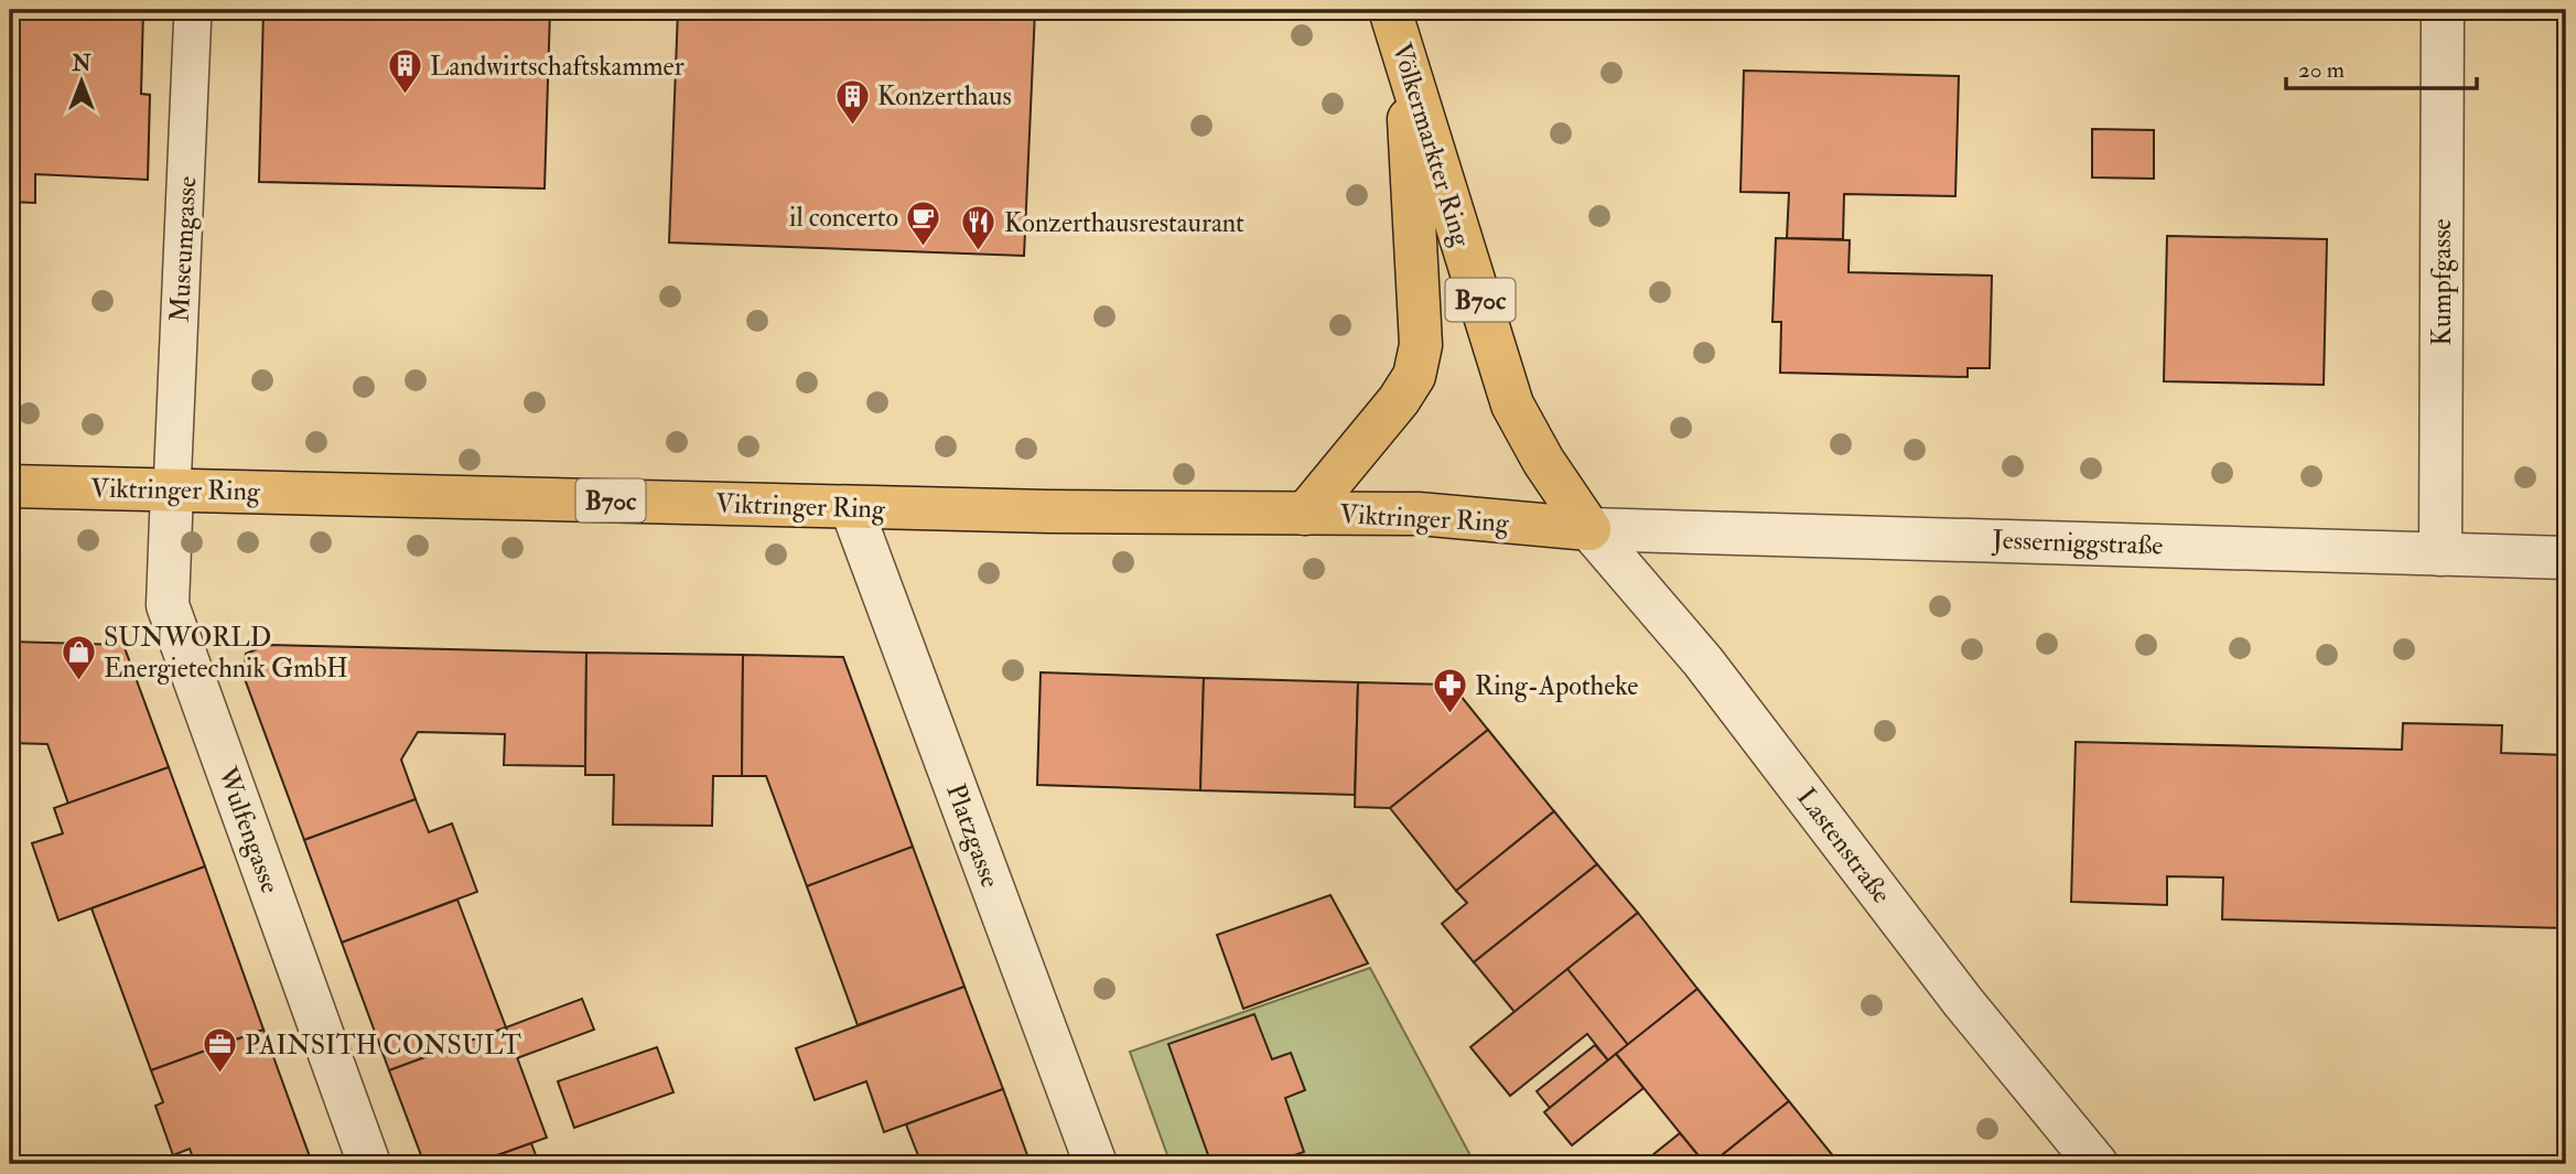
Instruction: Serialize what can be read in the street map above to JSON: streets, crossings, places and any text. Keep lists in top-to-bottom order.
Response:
{
  "streets": {
    "main road": ["Völkermarkter Ring", "B70c", "Viktringer Ring"],
    "street": [
      "Kumpfgasse",
      "Jesserniggstraße",
      "Wulfengasse",
      "Platzgasse",
      "Lastenstraße"
    ],
    "lane": ["Museumgasse"]
  },
  "crossings": [
    ["Völkermarkter Ring", "Viktringer Ring"],
    ["Völkermarkter Ring", "Jesserniggstraße"],
    ["Völkermarkter Ring", "Lastenstraße"],
    ["Museumgasse", "Viktringer Ring"],
    ["Museumgasse", "Wulfengasse"],
    ["Kumpfgasse", "Jesserniggstraße"],
    ["Viktringer Ring", "Jesserniggstraße"],
    ["Viktringer Ring", "Wulfengasse"],
    ["Viktringer Ring", "Platzgasse"],
    ["Viktringer Ring", "Lastenstraße"],
    ["Jesserniggstraße", "Lastenstraße"]
  ],
  "places": {
    "building": ["Landwirtschaftskammer", "Konzerthaus"],
    "cafe": ["il concerto"],
    "restaurant": ["Konzerthausrestaurant"],
    "shop": ["SUNWORLD Energietechnik GmbH"],
    "pharmacy": ["Ring-Apotheke"],
    "office": ["PAINSITH CONSULT"]
  },
  "scale_bar": "20 m",
  "north": "top"
}
